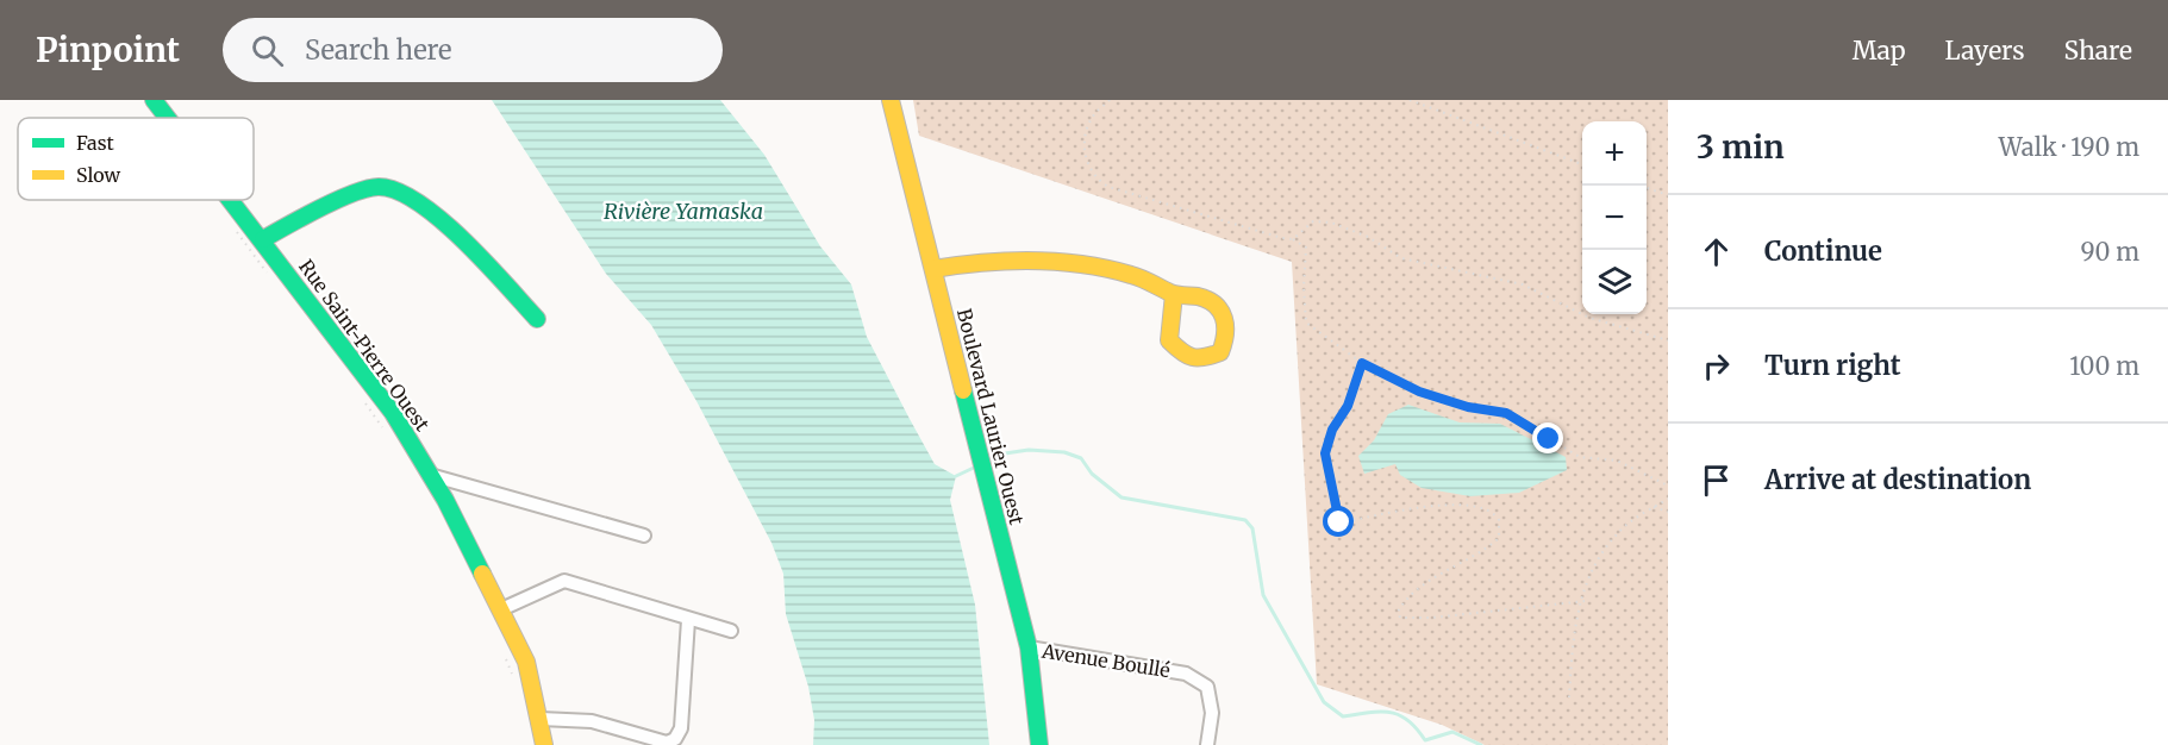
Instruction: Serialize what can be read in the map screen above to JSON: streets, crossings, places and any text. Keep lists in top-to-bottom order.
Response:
{
  "streets": {
    "street": ["Rue Saint-Pierre Ouest", "Boulevard Laurier Ouest", "Avenue Boullé"]
  },
  "crossings": [
    ["Boulevard Laurier Ouest", "Avenue Boullé"]
  ],
  "water": ["Rivière Yamaska"],
  "legend": ["Fast", "Slow"],
  "page": {
    "header": "Pinpoint",
    "search": "Search here",
    "nav": ["Map", "Layers", "Share"],
    "heading": ["3 min", "Walk · 190 m"],
    "map_buttons": ["+", "−"],
    "list": [
      ["Continue", "90 m"],
      ["Turn right", "100 m"],
      "Arrive at destination"
    ]
  }
}
